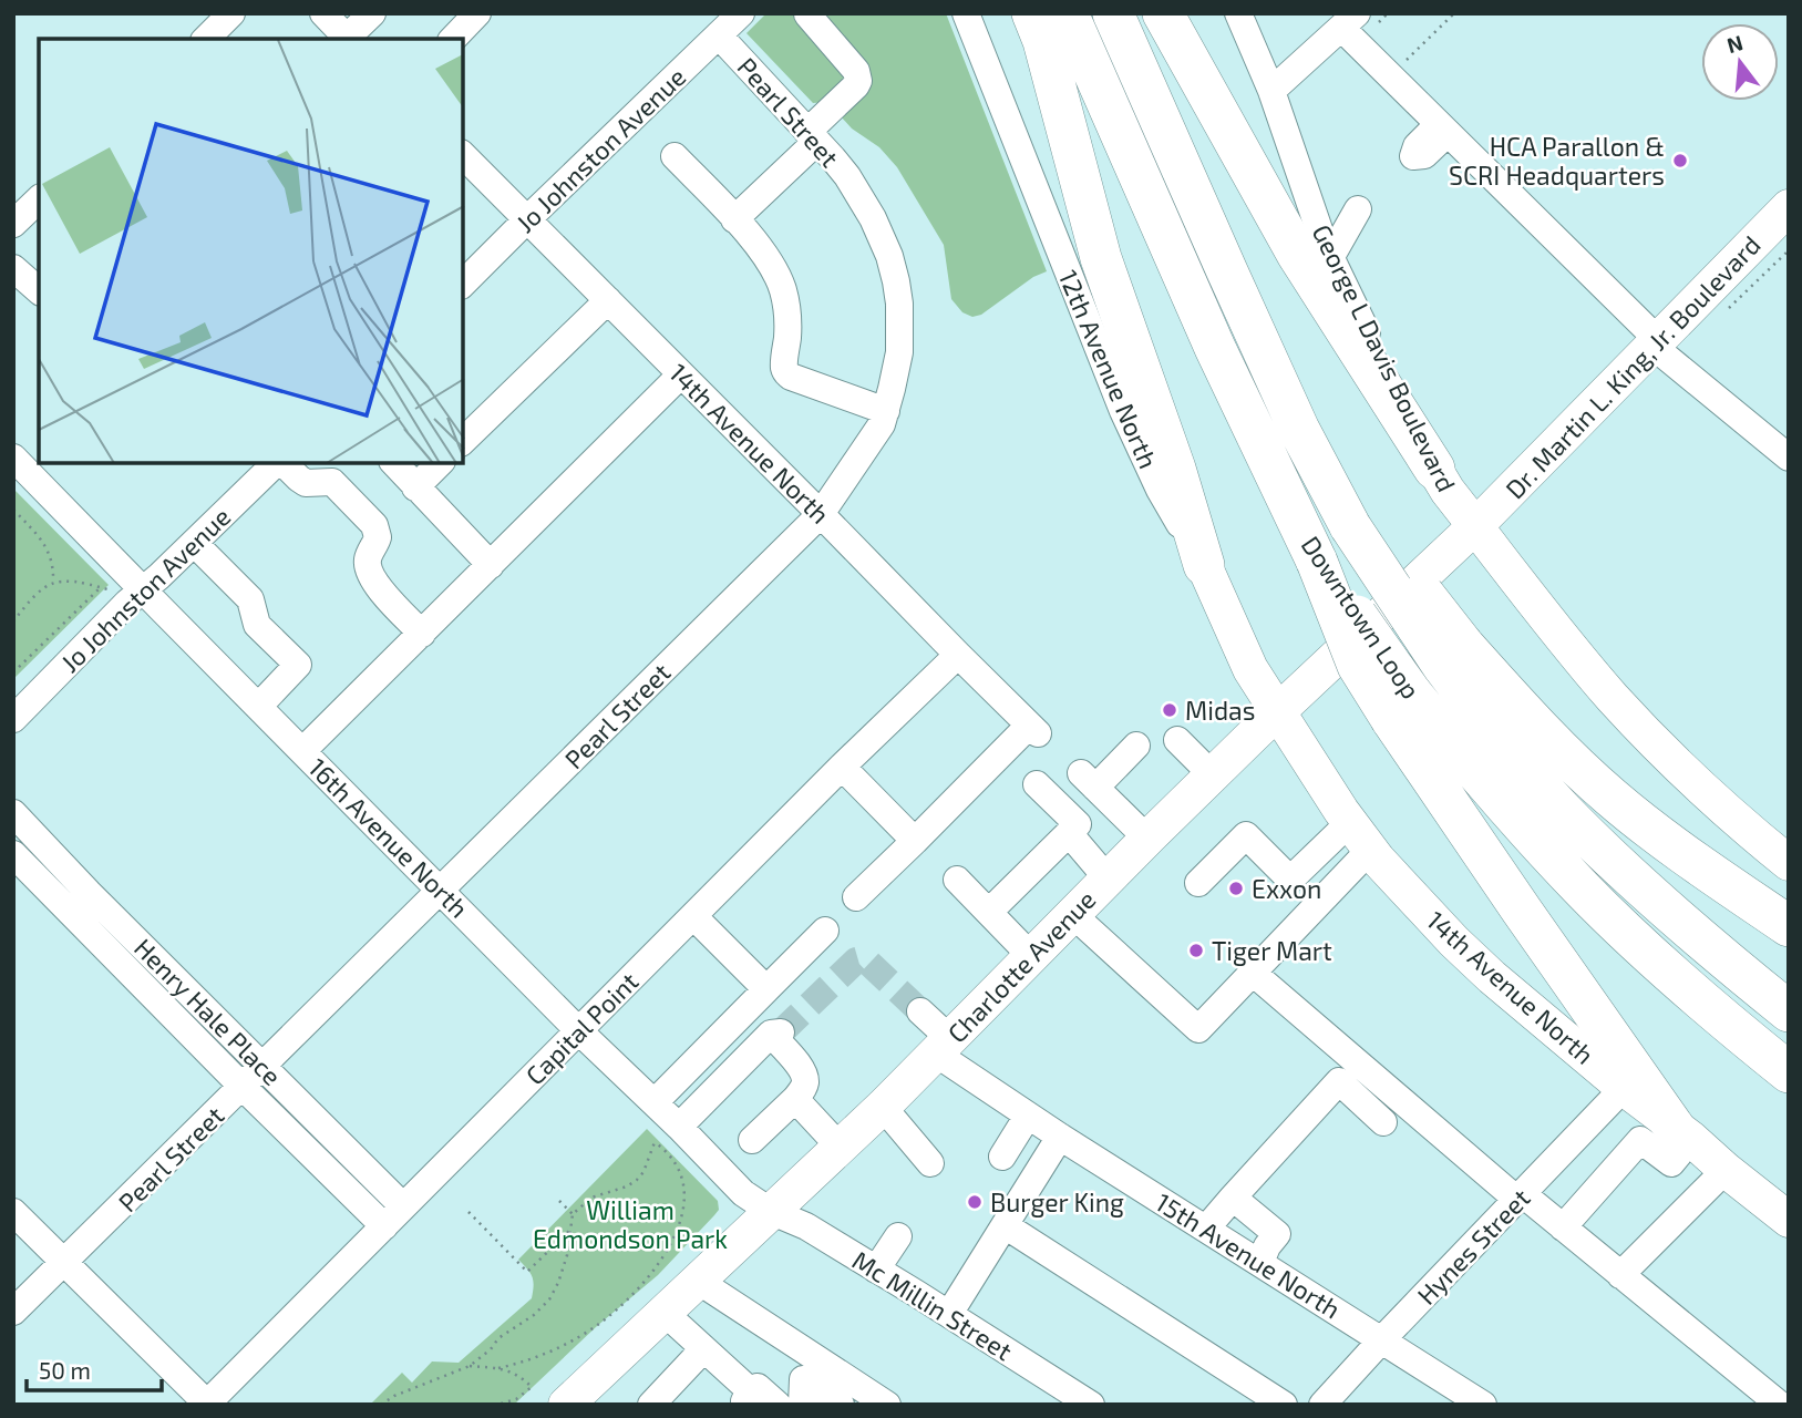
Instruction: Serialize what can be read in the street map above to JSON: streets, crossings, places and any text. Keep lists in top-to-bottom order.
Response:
{
  "streets": {
    "highway": ["Downtown Loop"],
    "main road": [
      "George L Davis Boulevard",
      "Dr. Martin L. King, Jr. Boulevard",
      "12th Avenue North",
      "14th Avenue North",
      "Charlotte Avenue"
    ],
    "street": [
      "Pearl Street",
      "Jo Johnston Avenue",
      "16th Avenue North",
      "Henry Hale Place",
      "Capital Point",
      "Hynes Street",
      "15th Avenue North",
      "Mc Millin Street"
    ]
  },
  "crossings": [
    ["Pearl Street", "Jo Johnston Avenue"],
    ["Pearl Street", "14th Avenue North"],
    ["Pearl Street", "16th Avenue North"],
    ["Pearl Street", "Henry Hale Place"],
    ["Jo Johnston Avenue", "14th Avenue North"],
    ["Jo Johnston Avenue", "16th Avenue North"],
    ["George L Davis Boulevard", "Dr. Martin L. King, Jr. Boulevard"],
    ["George L Davis Boulevard", "Charlotte Avenue"],
    ["Dr. Martin L. King, Jr. Boulevard", "Charlotte Avenue"],
    ["12th Avenue North", "14th Avenue North"],
    ["12th Avenue North", "Charlotte Avenue"],
    ["14th Avenue North", "Charlotte Avenue"],
    ["14th Avenue North", "Capital Point"],
    ["14th Avenue North", "Hynes Street"],
    ["16th Avenue North", "Charlotte Avenue"],
    ["16th Avenue North", "Capital Point"],
    ["16th Avenue North", "Mc Millin Street"],
    ["Charlotte Avenue", "15th Avenue North"],
    ["Charlotte Avenue", "Mc Millin Street"],
    ["Henry Hale Place", "Capital Point"],
    ["Hynes Street", "15th Avenue North"]
  ],
  "parks": ["William Edmondson Park"],
  "places": [
    "HCA Parallon & SCRI Headquarters",
    "Midas",
    "Exxon",
    "Tiger Mart",
    "Burger King"
  ],
  "scale_bar": "50 m",
  "north": "top"
}
